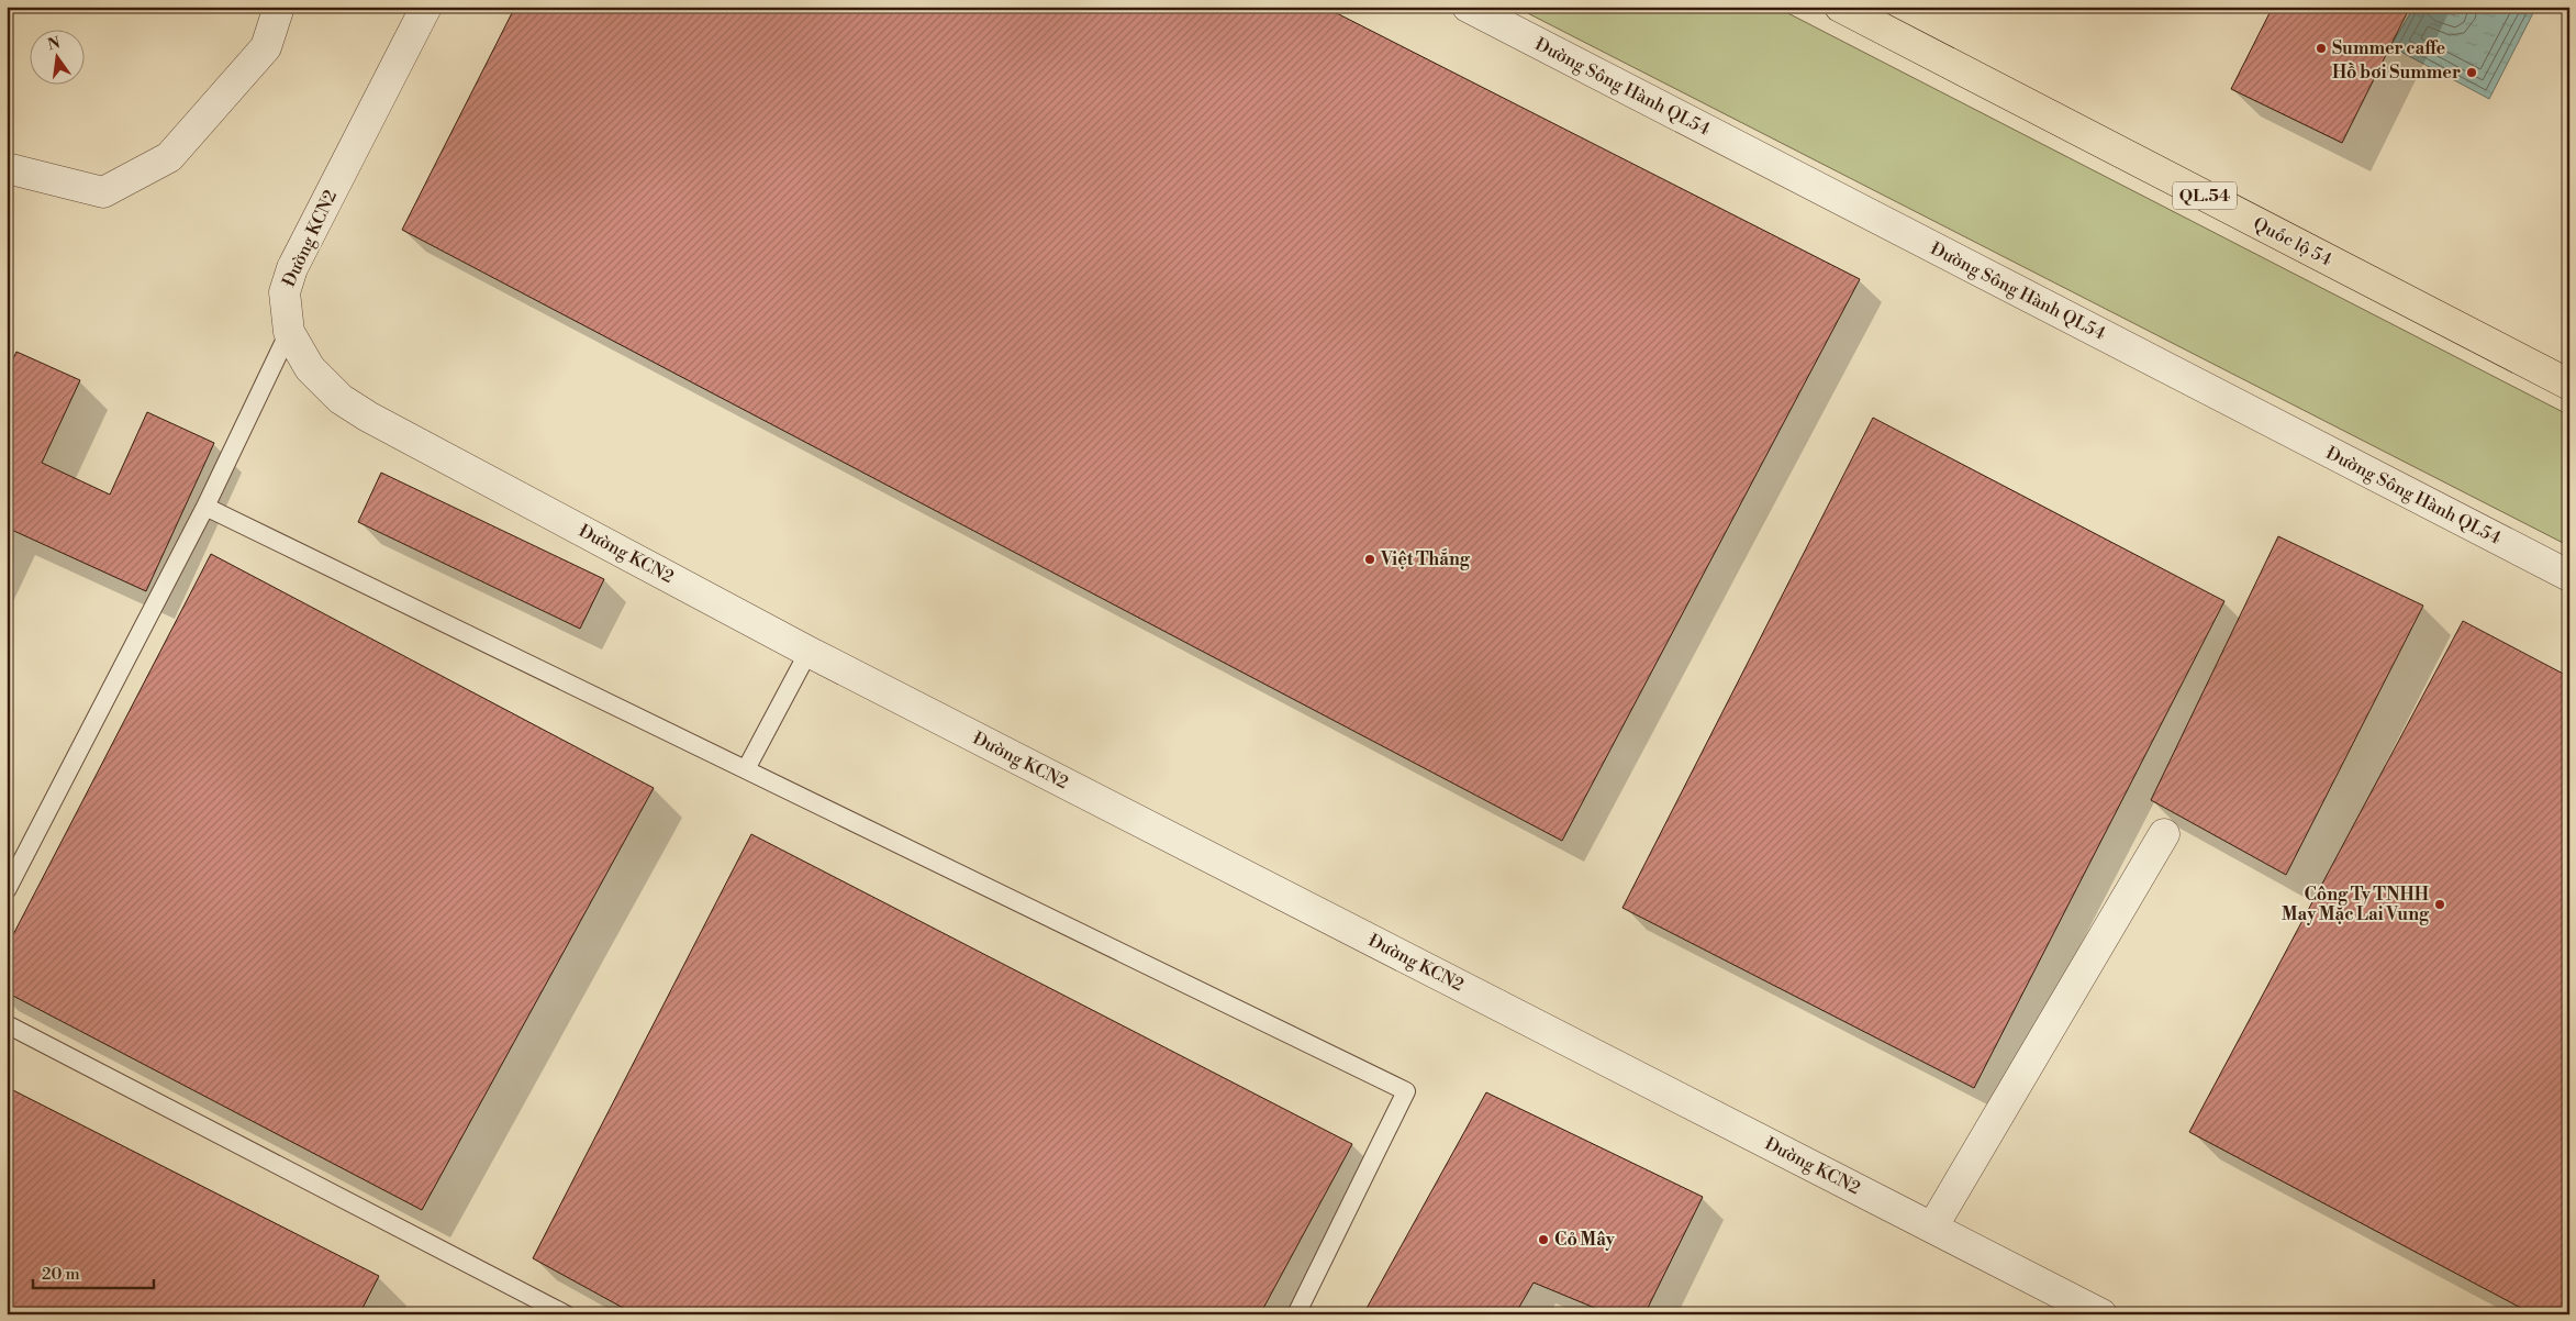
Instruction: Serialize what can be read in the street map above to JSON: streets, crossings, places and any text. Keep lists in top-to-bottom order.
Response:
{
  "streets": {
    "highway": ["QL.54", "Quốc lộ 54"],
    "street": ["Đường Sông Hành QL54", "Đường KCN2"]
  },
  "places": [
    "Summer caffe",
    "Hồ bơi Summer",
    "Việt Thắng",
    "Công Ty TNHH May Mặc Lai Vung",
    "Cỏ Mây"
  ],
  "scale_bar": "20 m",
  "north": "top"
}
